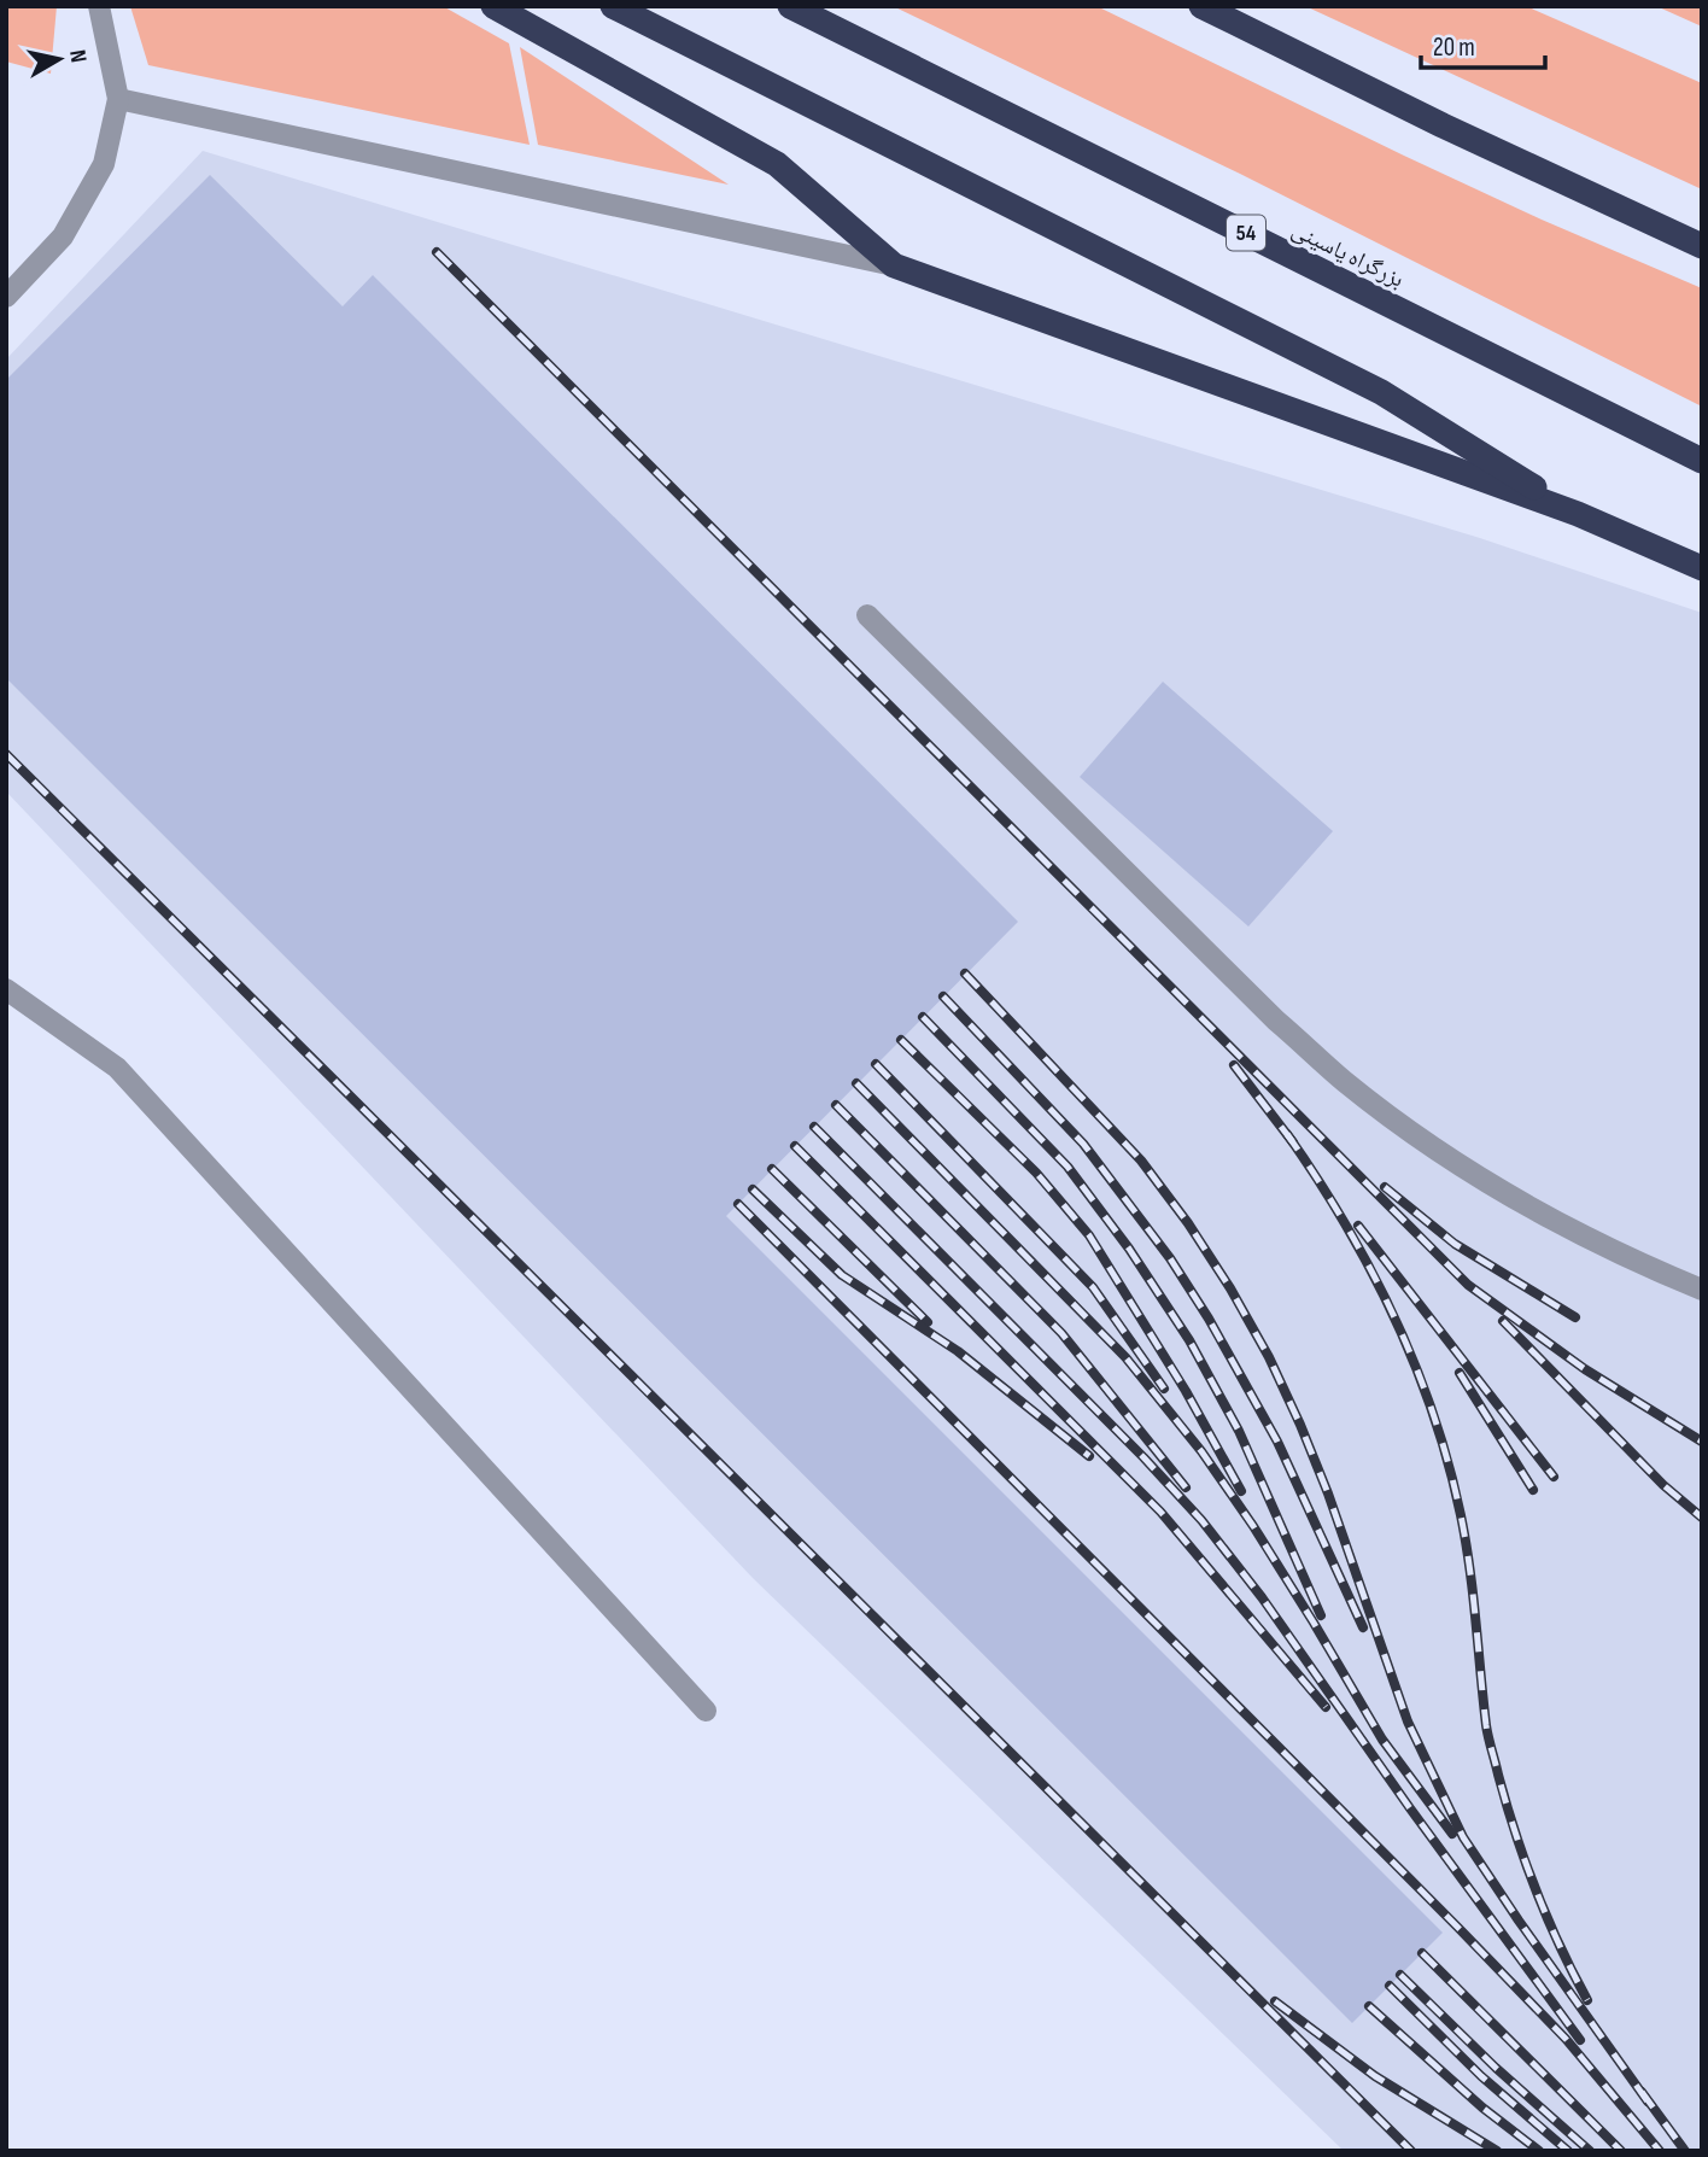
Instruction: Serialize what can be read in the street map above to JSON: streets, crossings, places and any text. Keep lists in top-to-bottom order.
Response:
{
  "streets": {
    "highway": ["54", "بزرگراه یاسینی"]
  },
  "scale_bar": "20 m",
  "north": "right"
}
